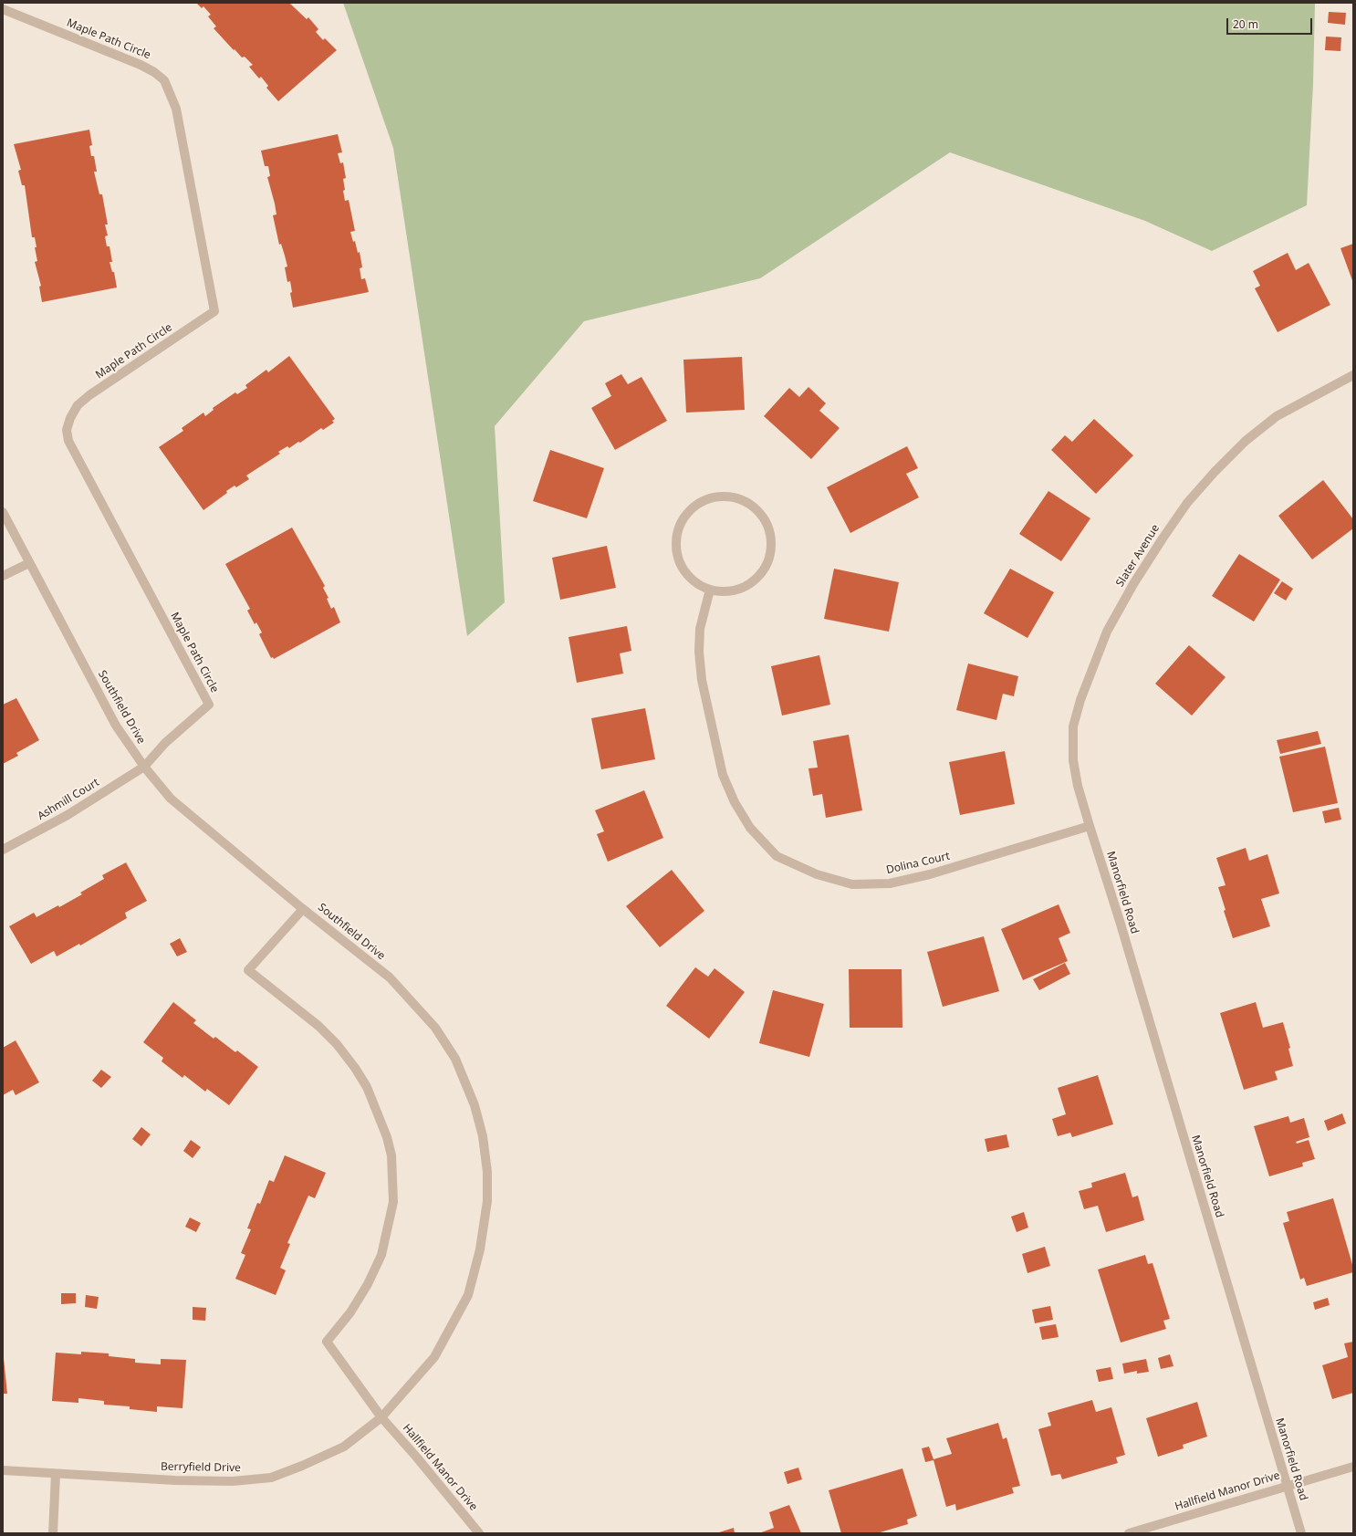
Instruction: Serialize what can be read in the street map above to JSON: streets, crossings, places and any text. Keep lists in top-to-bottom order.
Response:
{
  "streets": {
    "street": [
      "Maple Path Circle",
      "Slater Avenue",
      "Southfield Drive",
      "Ashmill Court",
      "Dolina Court",
      "Manorfield Road",
      "Berryfield Drive",
      "Hallfield Manor Drive"
    ]
  },
  "crossings": [
    ["Maple Path Circle", "Southfield Drive"],
    ["Maple Path Circle", "Ashmill Court"],
    ["Slater Avenue", "Dolina Court"],
    ["Slater Avenue", "Manorfield Road"],
    ["Southfield Drive", "Ashmill Court"],
    ["Southfield Drive", "Berryfield Drive"],
    ["Southfield Drive", "Hallfield Manor Drive"],
    ["Dolina Court", "Manorfield Road"],
    ["Manorfield Road", "Hallfield Manor Drive"],
    ["Berryfield Drive", "Hallfield Manor Drive"]
  ],
  "scale_bar": "20 m"
}
